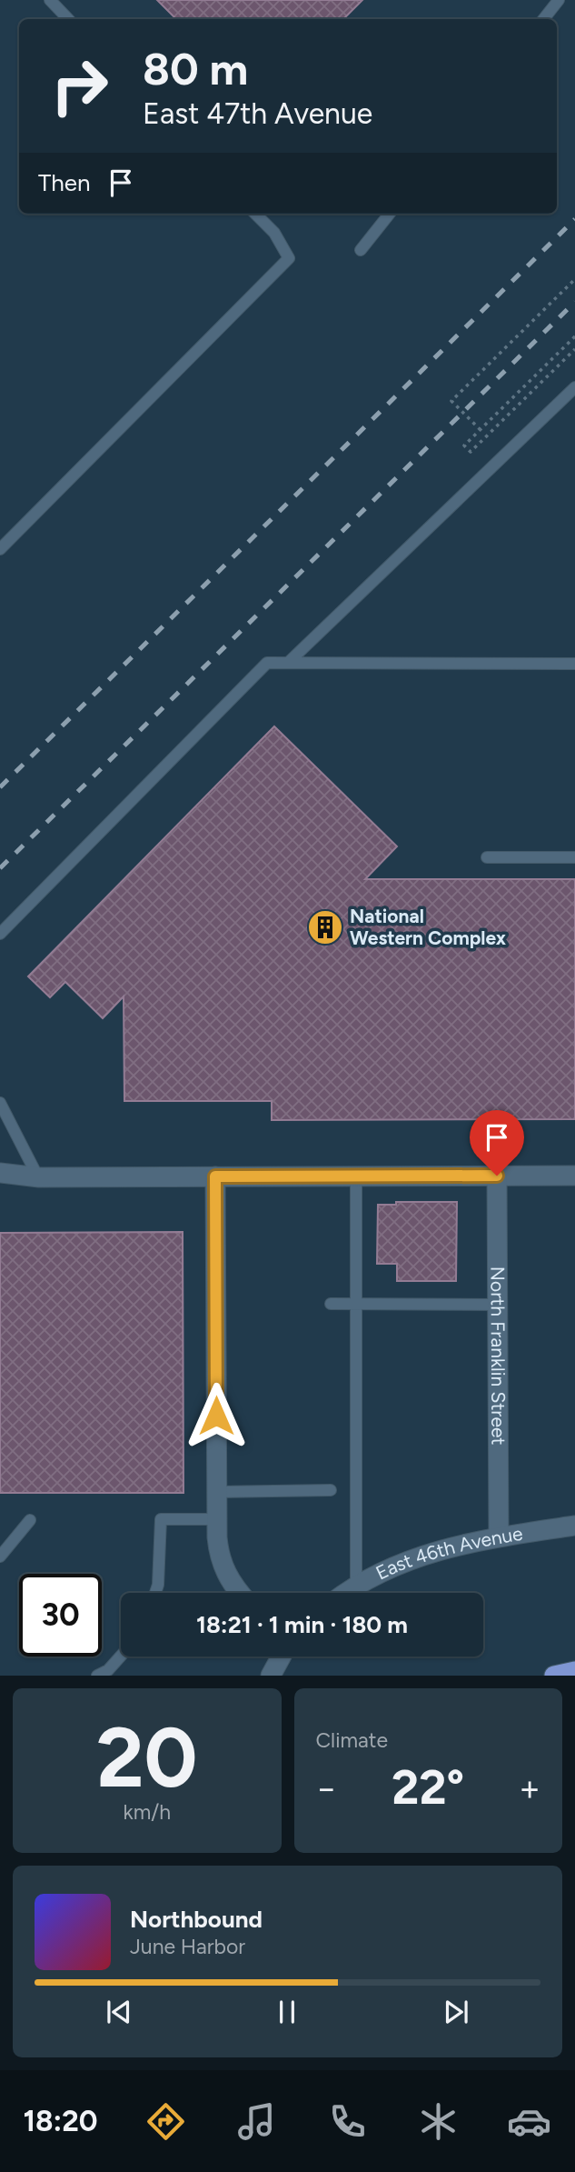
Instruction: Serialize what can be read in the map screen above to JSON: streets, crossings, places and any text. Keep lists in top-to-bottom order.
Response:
{
  "streets": {
    "street": ["North Franklin Street", "East 46th Avenue"]
  },
  "crossings": [
    ["North Franklin Street", "East 46th Avenue"]
  ],
  "places": {
    "building": ["National Western Complex"]
  },
  "page": {
    "turn": ["80 m", "East 47th Avenue"],
    "then": "Then",
    "limit": "30",
    "trip": "18:21 · 1 min · 180 m",
    "tile": [
      ["20", "km/h"],
      "Climate"
    ],
    "heat": ["−", "22°", "+"],
    "song": ["Northbound", "June Harbor"],
    "tabs": "18:20"
  }
}
